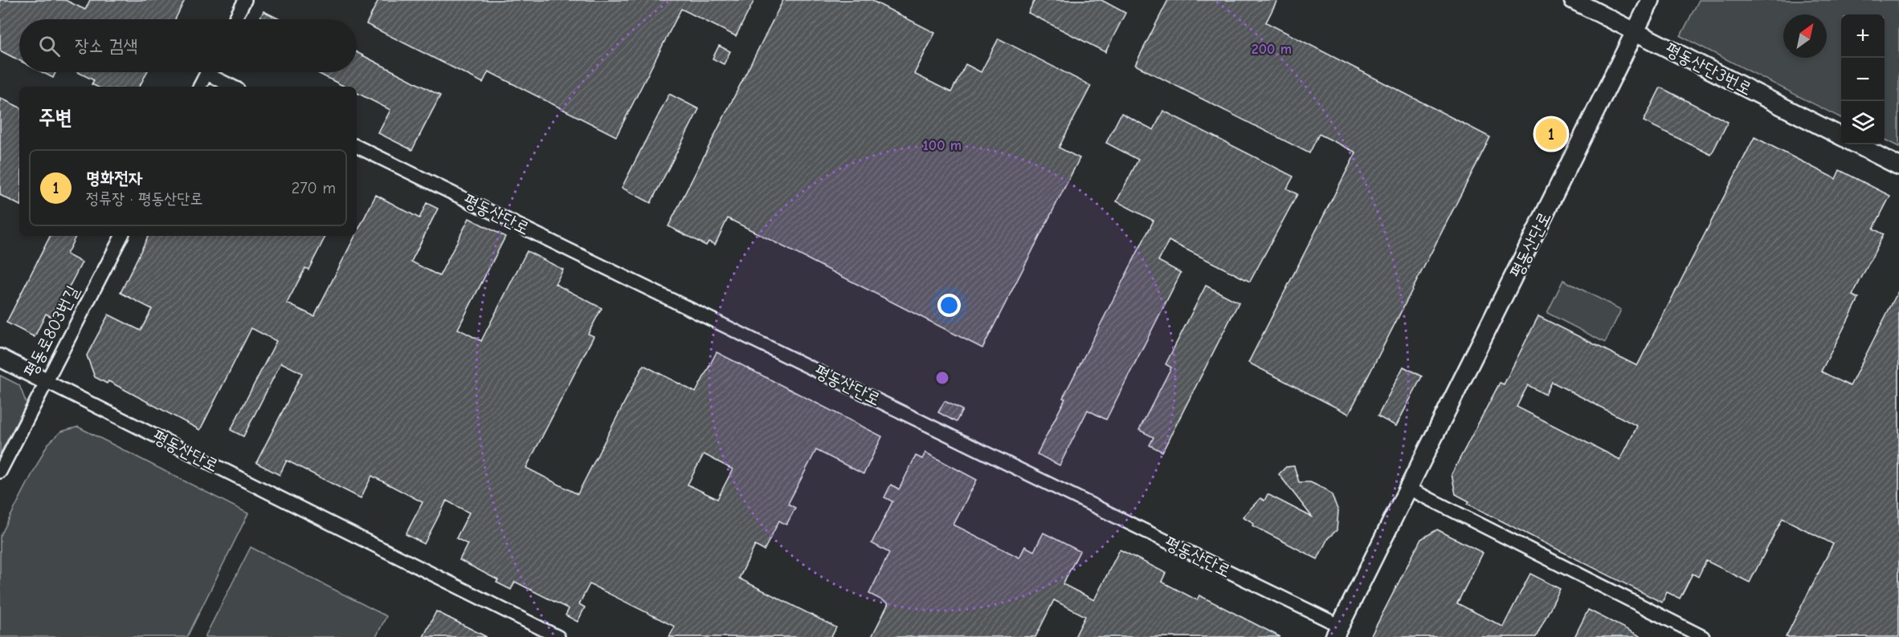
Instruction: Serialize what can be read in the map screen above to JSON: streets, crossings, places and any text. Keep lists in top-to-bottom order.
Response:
{
  "streets": {
    "street": ["평동산단3번로", "평동산단로", "평동로803번길"]
  },
  "crossings": [
    ["평동산단3번로", "평동산단로"],
    ["평동산단로", "평동로803번길"]
  ],
  "north": "top right",
  "page": {
    "map_buttons": ["+", "−"],
    "search": "장소 검색",
    "heading": "주변",
    "pins": "1",
    "list": [
      {
        "mark": "1",
        "name": "명화전자",
        "note": "정류장 · 평동산단로",
        "value": "270 m"
      }
    ]
  },
  "rings": ["200 m", "100 m"]
}
